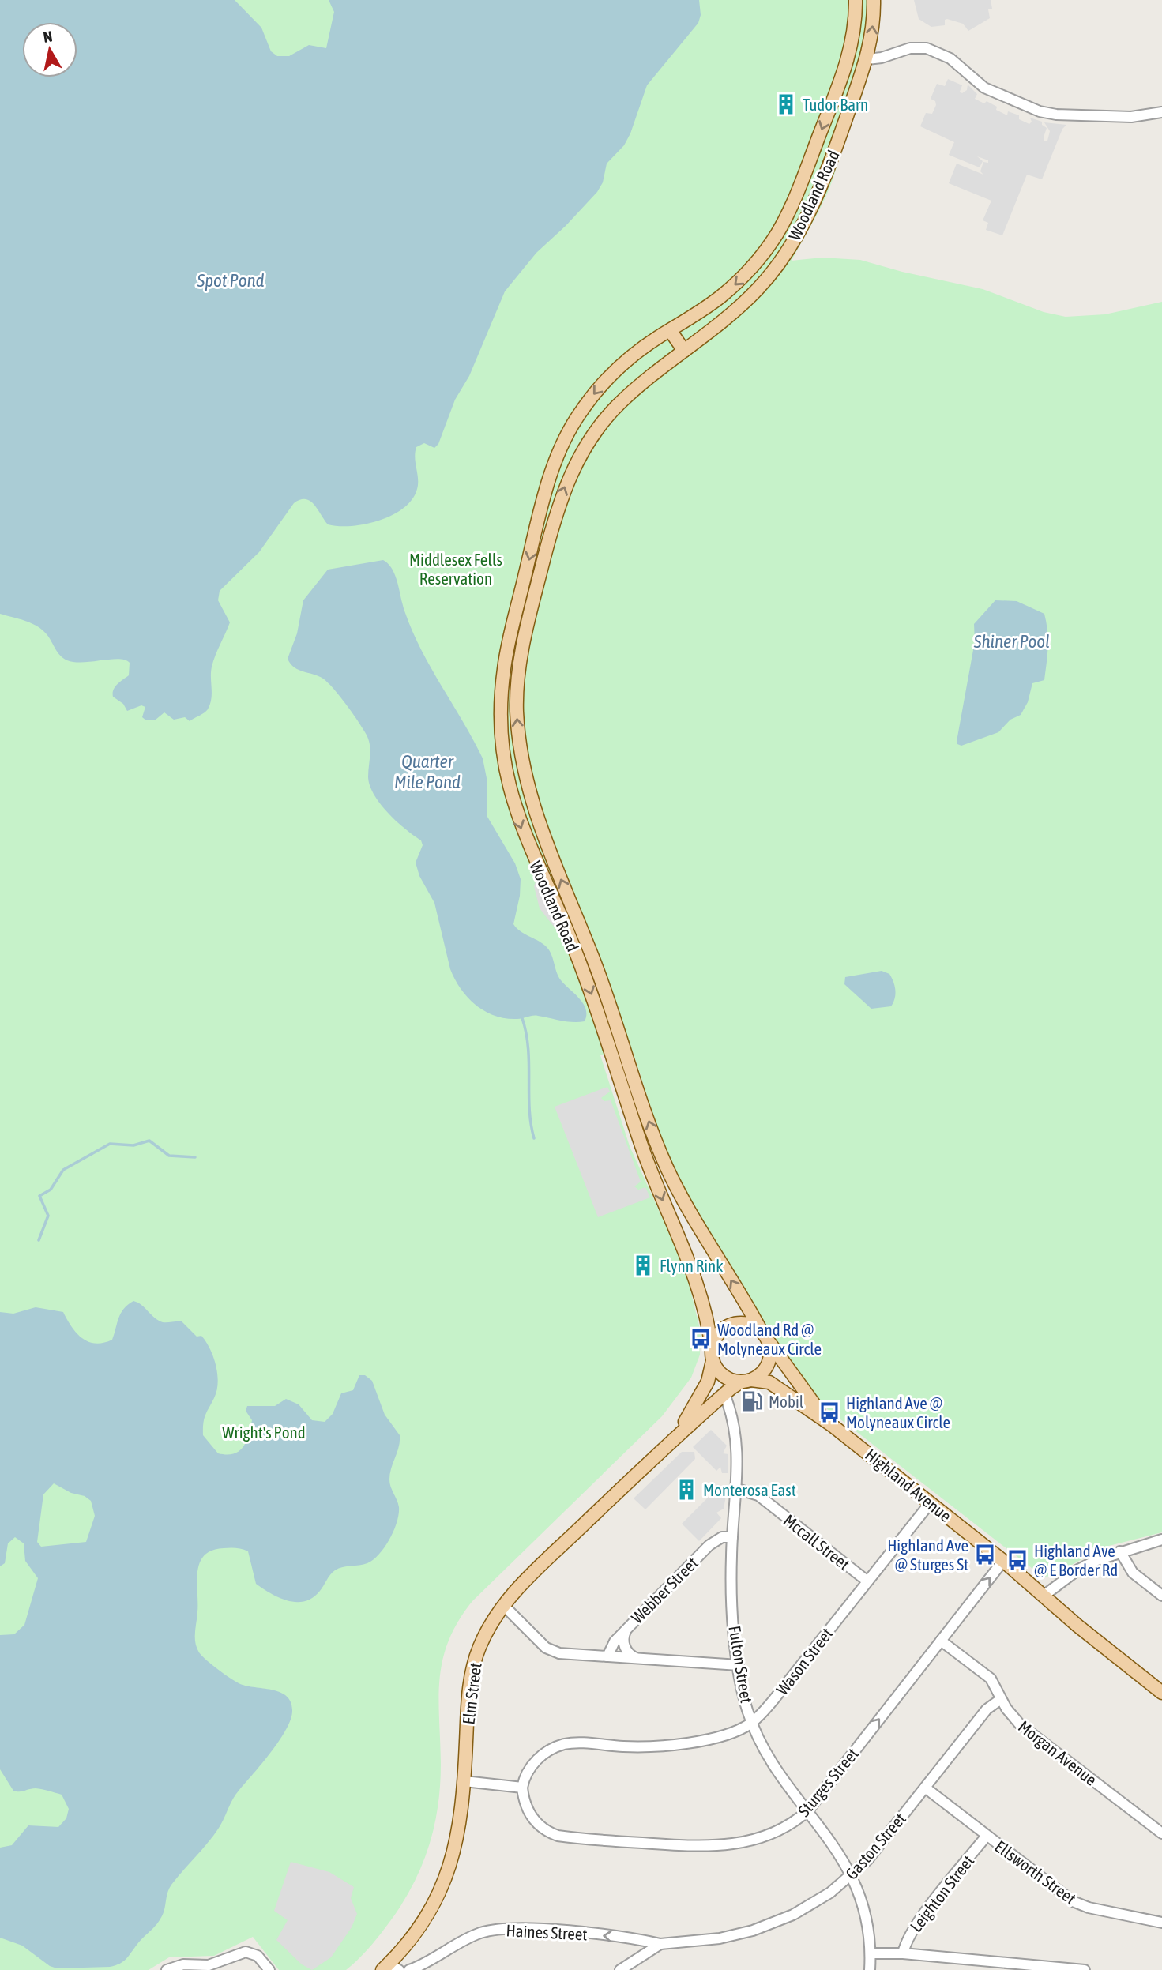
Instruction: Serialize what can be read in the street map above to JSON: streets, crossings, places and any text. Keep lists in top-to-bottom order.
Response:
{
  "streets": {
    "main road": ["Woodland Road", "Highland Avenue", "Elm Street"],
    "street": [
      "Mccall Street",
      "Webber Street",
      "Wason Street",
      "Fulton Street",
      "Morgan Avenue",
      "Sturges Street",
      "Gaston Street",
      "Ellsworth Street",
      "Leighton Street",
      "Haines Street"
    ]
  },
  "crossings": [
    ["Woodland Road", "Highland Avenue"],
    ["Woodland Road", "Elm Street"],
    ["Highland Avenue", "Wason Street"],
    ["Highland Avenue", "Elm Street"],
    ["Highland Avenue", "Sturges Street"],
    ["Mccall Street", "Wason Street"],
    ["Mccall Street", "Fulton Street"],
    ["Webber Street", "Fulton Street"],
    ["Wason Street", "Fulton Street"],
    ["Wason Street", "Sturges Street"],
    ["Fulton Street", "Elm Street"],
    ["Fulton Street", "Sturges Street"],
    ["Fulton Street", "Gaston Street"],
    ["Morgan Avenue", "Sturges Street"],
    ["Morgan Avenue", "Gaston Street"],
    ["Gaston Street", "Ellsworth Street"],
    ["Gaston Street", "Haines Street"],
    ["Ellsworth Street", "Leighton Street"]
  ],
  "one_way": ["Sturges Street", "Haines Street"],
  "water": ["Spot Pond", "Shiner Pool", "Quarter Mile Pond"],
  "parks": ["Middlesex Fells Reservation", "Wright's Pond"],
  "places": {
    "building": ["Tudor Barn", "Flynn Rink", "Monterosa East"],
    "bus stop": [
      "Woodland Rd @ Molyneaux Circle",
      "Highland Ave @ Molyneaux Circle",
      "Highland Ave @ Sturges St",
      "Highland Ave @ E Border Rd"
    ],
    "fuel station": ["Mobil"]
  },
  "north": "top"
}
